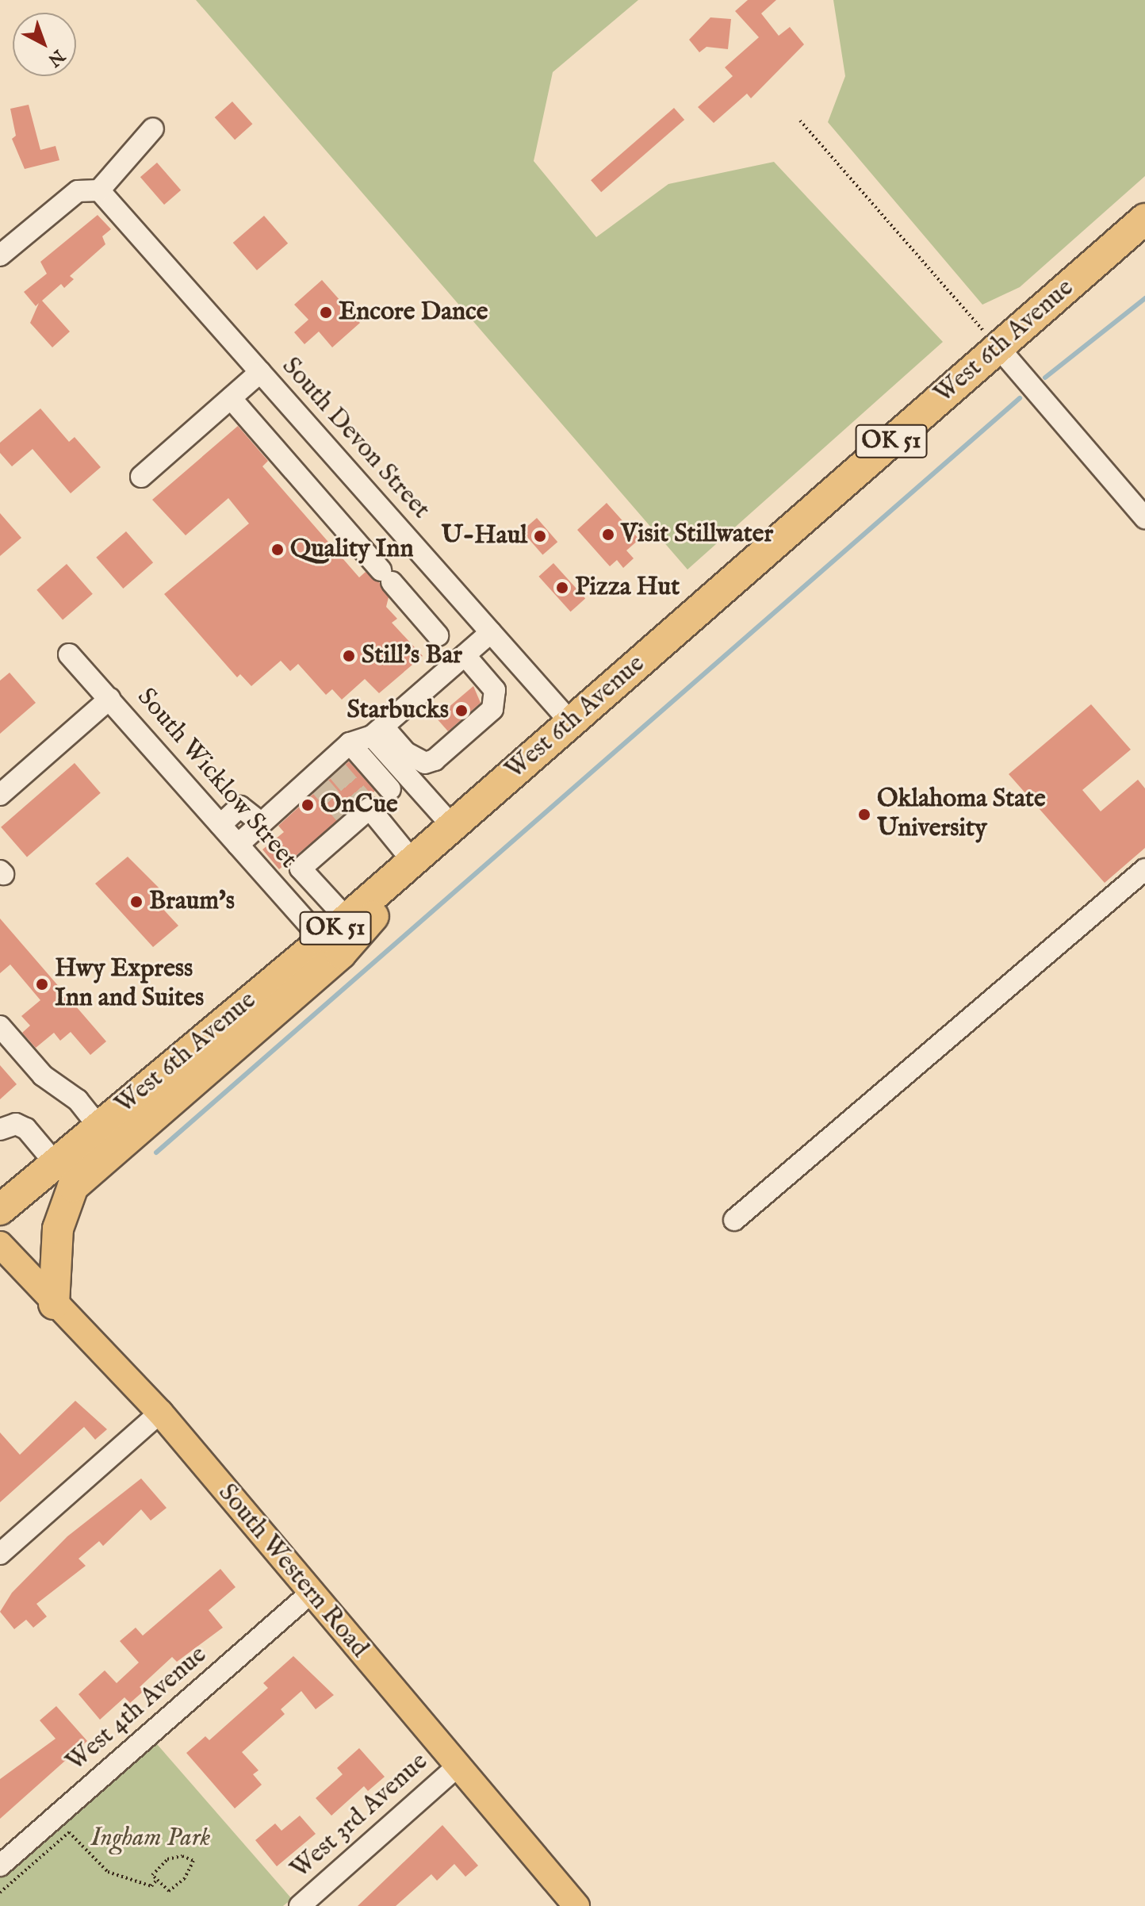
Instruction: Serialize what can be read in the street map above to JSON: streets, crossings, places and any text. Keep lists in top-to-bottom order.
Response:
{
  "streets": {
    "highway": ["West 6th Avenue", "OK 51"],
    "main road": ["South Western Road"],
    "street": [
      "South Devon Street",
      "South Wicklow Street",
      "West 4th Avenue",
      "West 3rd Avenue"
    ]
  },
  "crossings": [
    ["West 6th Avenue", "South Devon Street"],
    ["West 6th Avenue", "South Wicklow Street"],
    ["South Western Road", "West 4th Avenue"],
    ["South Western Road", "West 3rd Avenue"]
  ],
  "parks": ["Ingham Park"],
  "places": [
    "Encore Dance",
    "Visit Stillwater",
    "U-Haul",
    "Quality Inn",
    "Pizza Hut",
    "Still's Bar",
    "Starbucks",
    "OnCue",
    "Oklahoma State University",
    "Braum's",
    "Hwy Express Inn and Suites"
  ],
  "north": "bottom right"
}
